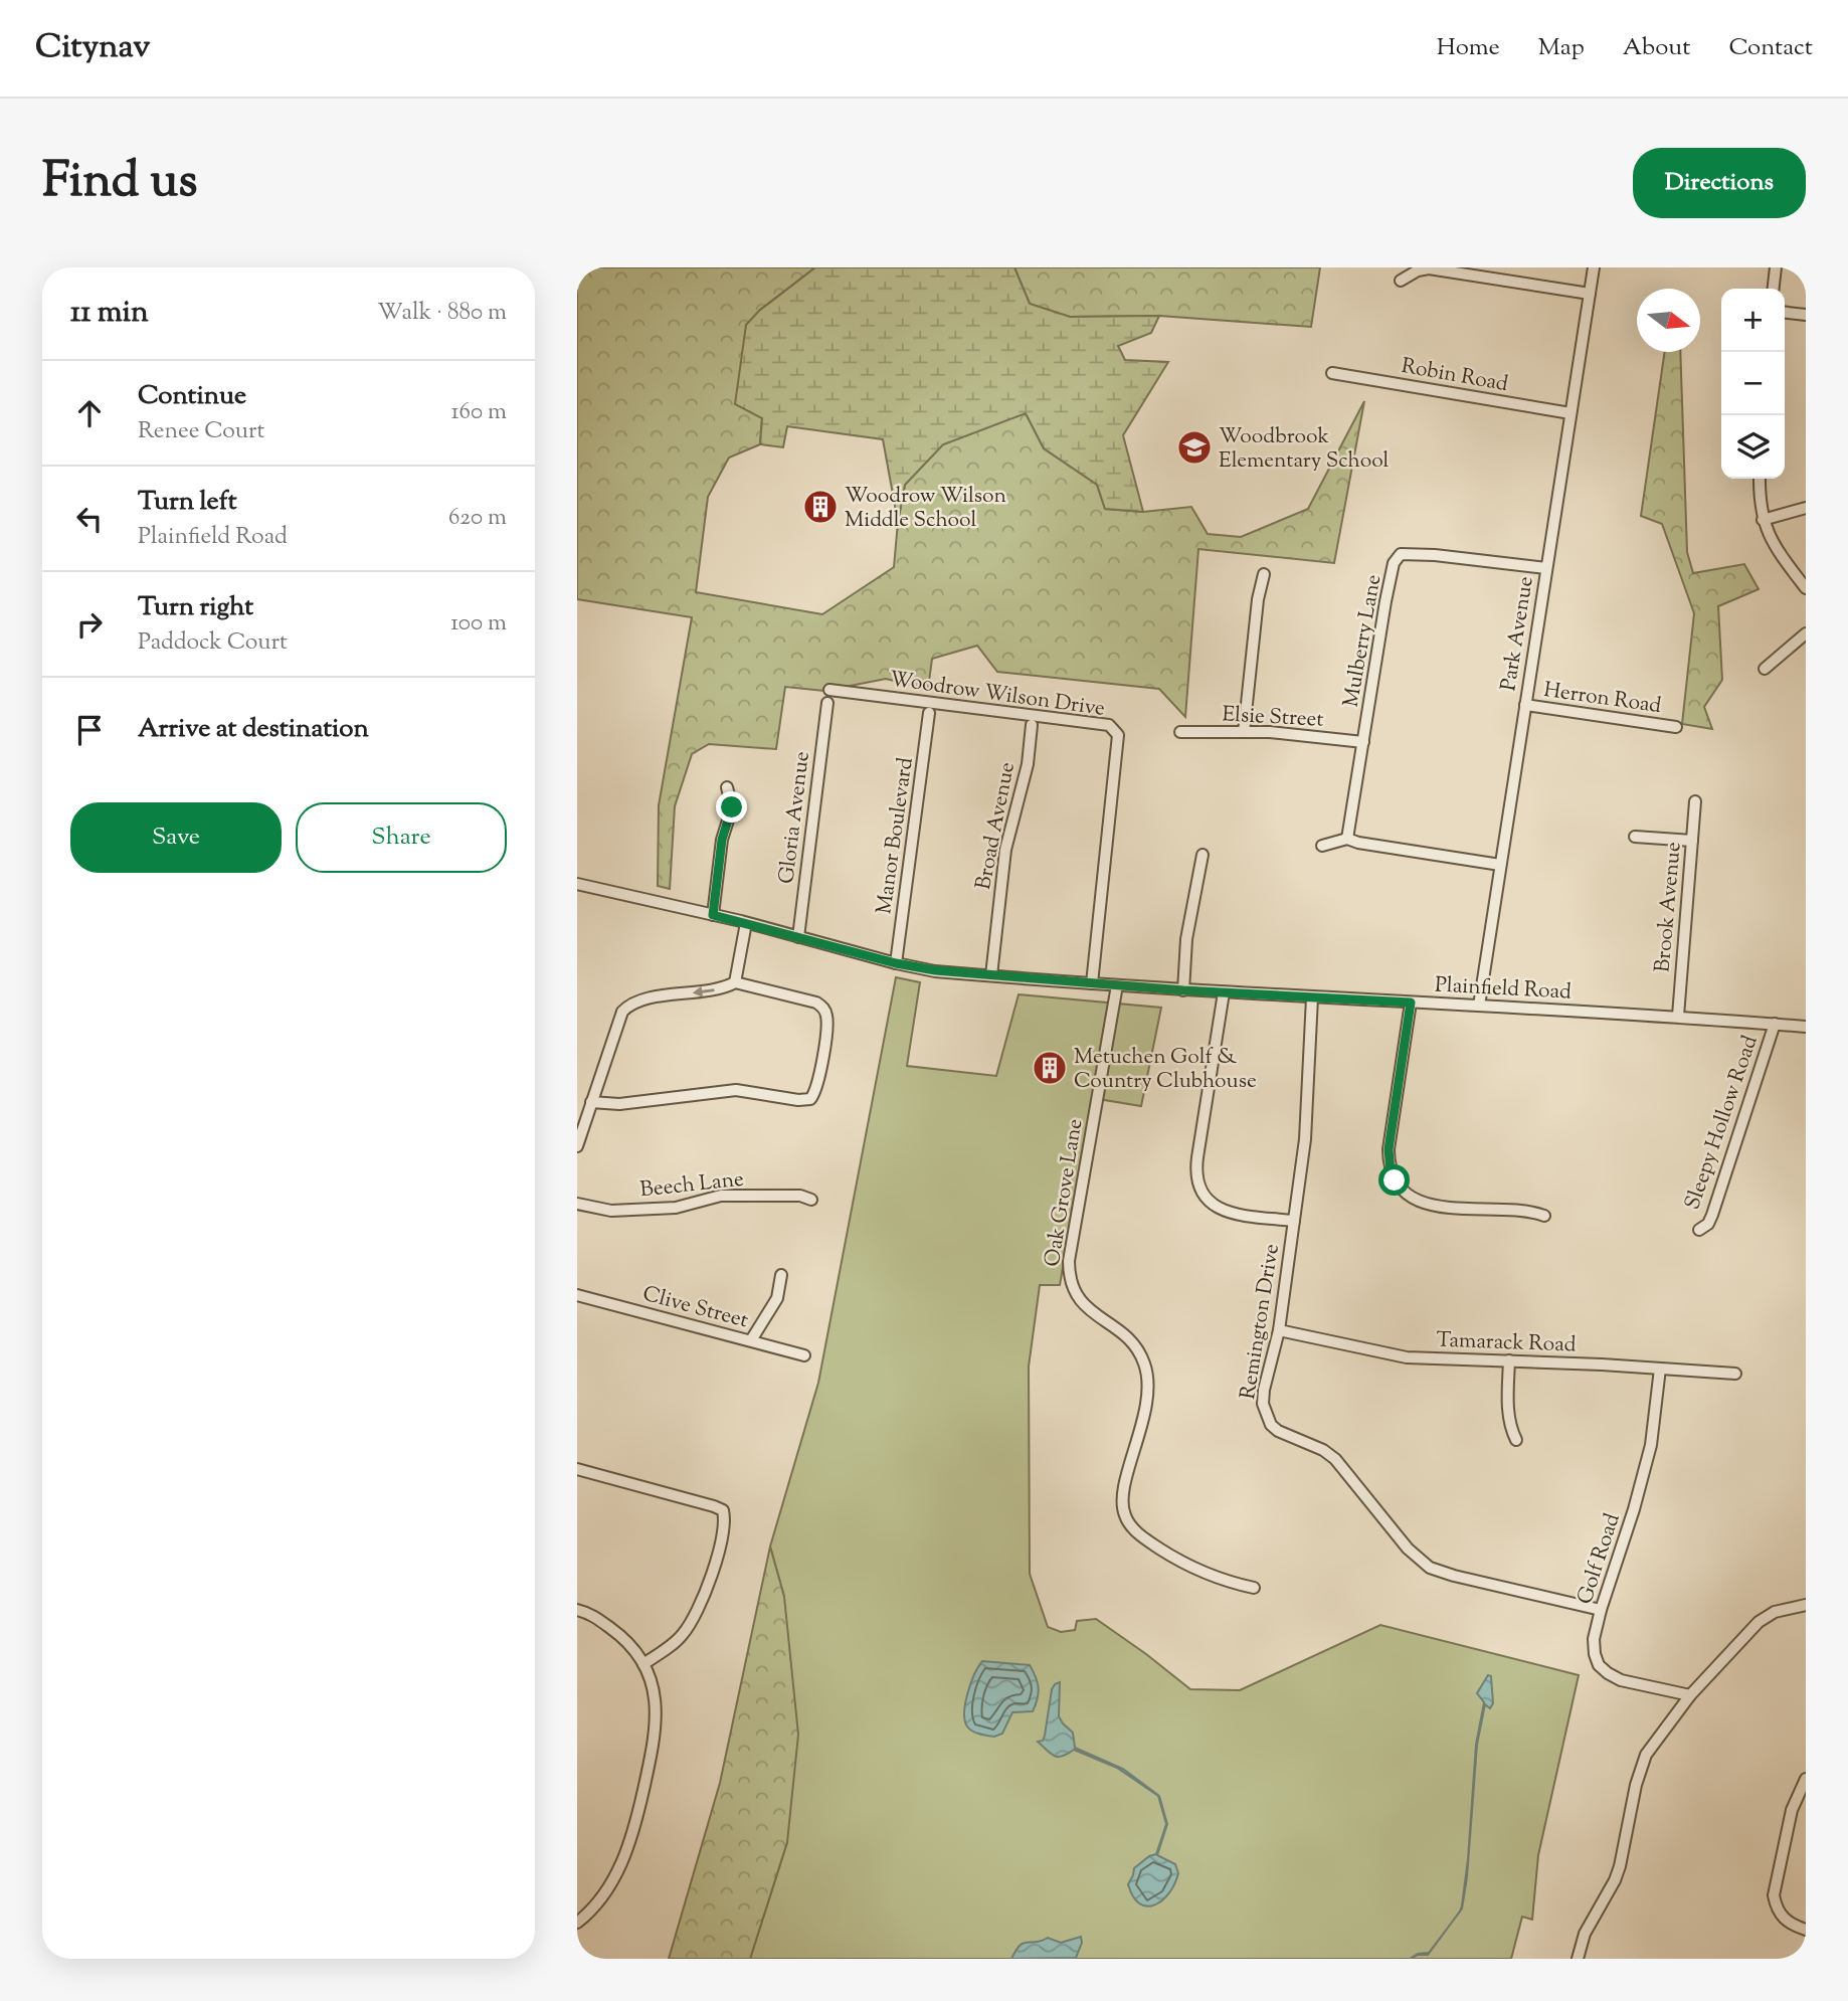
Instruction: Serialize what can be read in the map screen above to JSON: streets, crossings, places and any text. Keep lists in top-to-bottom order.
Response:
{
  "streets": {
    "street": [
      "Robin Road",
      "Park Avenue",
      "Mulberry Lane",
      "Woodrow Wilson Drive",
      "Herron Road",
      "Elsie Street",
      "Gloria Avenue",
      "Broad Avenue",
      "Manor Boulevard",
      "Brook Avenue",
      "Plainfield Road",
      "Sleepy Hollow Road",
      "Beech Lane",
      "Oak Grove Lane",
      "Clive Street",
      "Remington Drive",
      "Tamarack Road",
      "Golf Road"
    ]
  },
  "crossings": [
    ["Robin Road", "Park Avenue"],
    ["Park Avenue", "Mulberry Lane"],
    ["Park Avenue", "Herron Road"],
    ["Park Avenue", "Plainfield Road"],
    ["Mulberry Lane", "Elsie Street"],
    ["Woodrow Wilson Drive", "Plainfield Road"],
    ["Gloria Avenue", "Plainfield Road"],
    ["Broad Avenue", "Plainfield Road"],
    ["Manor Boulevard", "Plainfield Road"],
    ["Brook Avenue", "Plainfield Road"],
    ["Plainfield Road", "Sleepy Hollow Road"],
    ["Plainfield Road", "Oak Grove Lane"],
    ["Plainfield Road", "Remington Drive"],
    ["Remington Drive", "Tamarack Road"],
    ["Remington Drive", "Golf Road"],
    ["Tamarack Road", "Golf Road"]
  ],
  "places": {
    "school or university": ["Woodbrook Elementary School"],
    "building": ["Woodrow Wilson Middle School", "Metuchen Golf & Country Clubhouse"]
  },
  "north": "right",
  "page": {
    "header": "Citynav",
    "nav": [
      "Home",
      "Map",
      "About",
      "Contact"
    ],
    "title": "Find us",
    "buttons": [
      "Directions",
      ["Save", "Share"]
    ],
    "heading": ["11 min", "Walk · 880 m"],
    "map_buttons": ["+", "−"],
    "list": [
      ["Continue", "Renee Court", "160 m"],
      ["Turn left", "Plainfield Road", "620 m"],
      ["Turn right", "Paddock Court", "100 m"],
      "Arrive at destination"
    ]
  }
}
